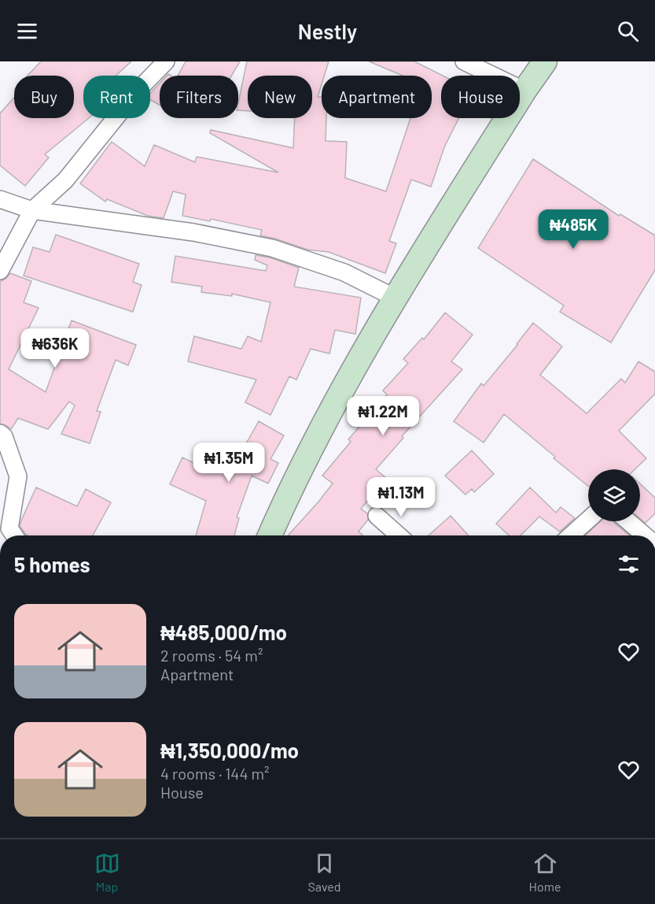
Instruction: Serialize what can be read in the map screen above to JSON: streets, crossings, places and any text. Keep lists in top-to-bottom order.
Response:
{
  "page": {
    "header": "Nestly",
    "chip": [
      "Buy",
      "Rent",
      "Filters",
      "New",
      "Apartment",
      "House"
    ],
    "price": [
      "₦485K",
      "₦636K",
      "₦1.22M",
      "₦1.35M",
      "₦1.13M"
    ],
    "heading": "5 homes",
    "list": [
      {
        "name": "₦485,000/mo",
        "note": "2 rooms · 54 m² · Apartment"
      },
      {
        "name": "₦1,350,000/mo",
        "note": "4 rooms · 144 m² · House"
      }
    ],
    "tabs": ["Map", "Saved", "Home"]
  }
}
